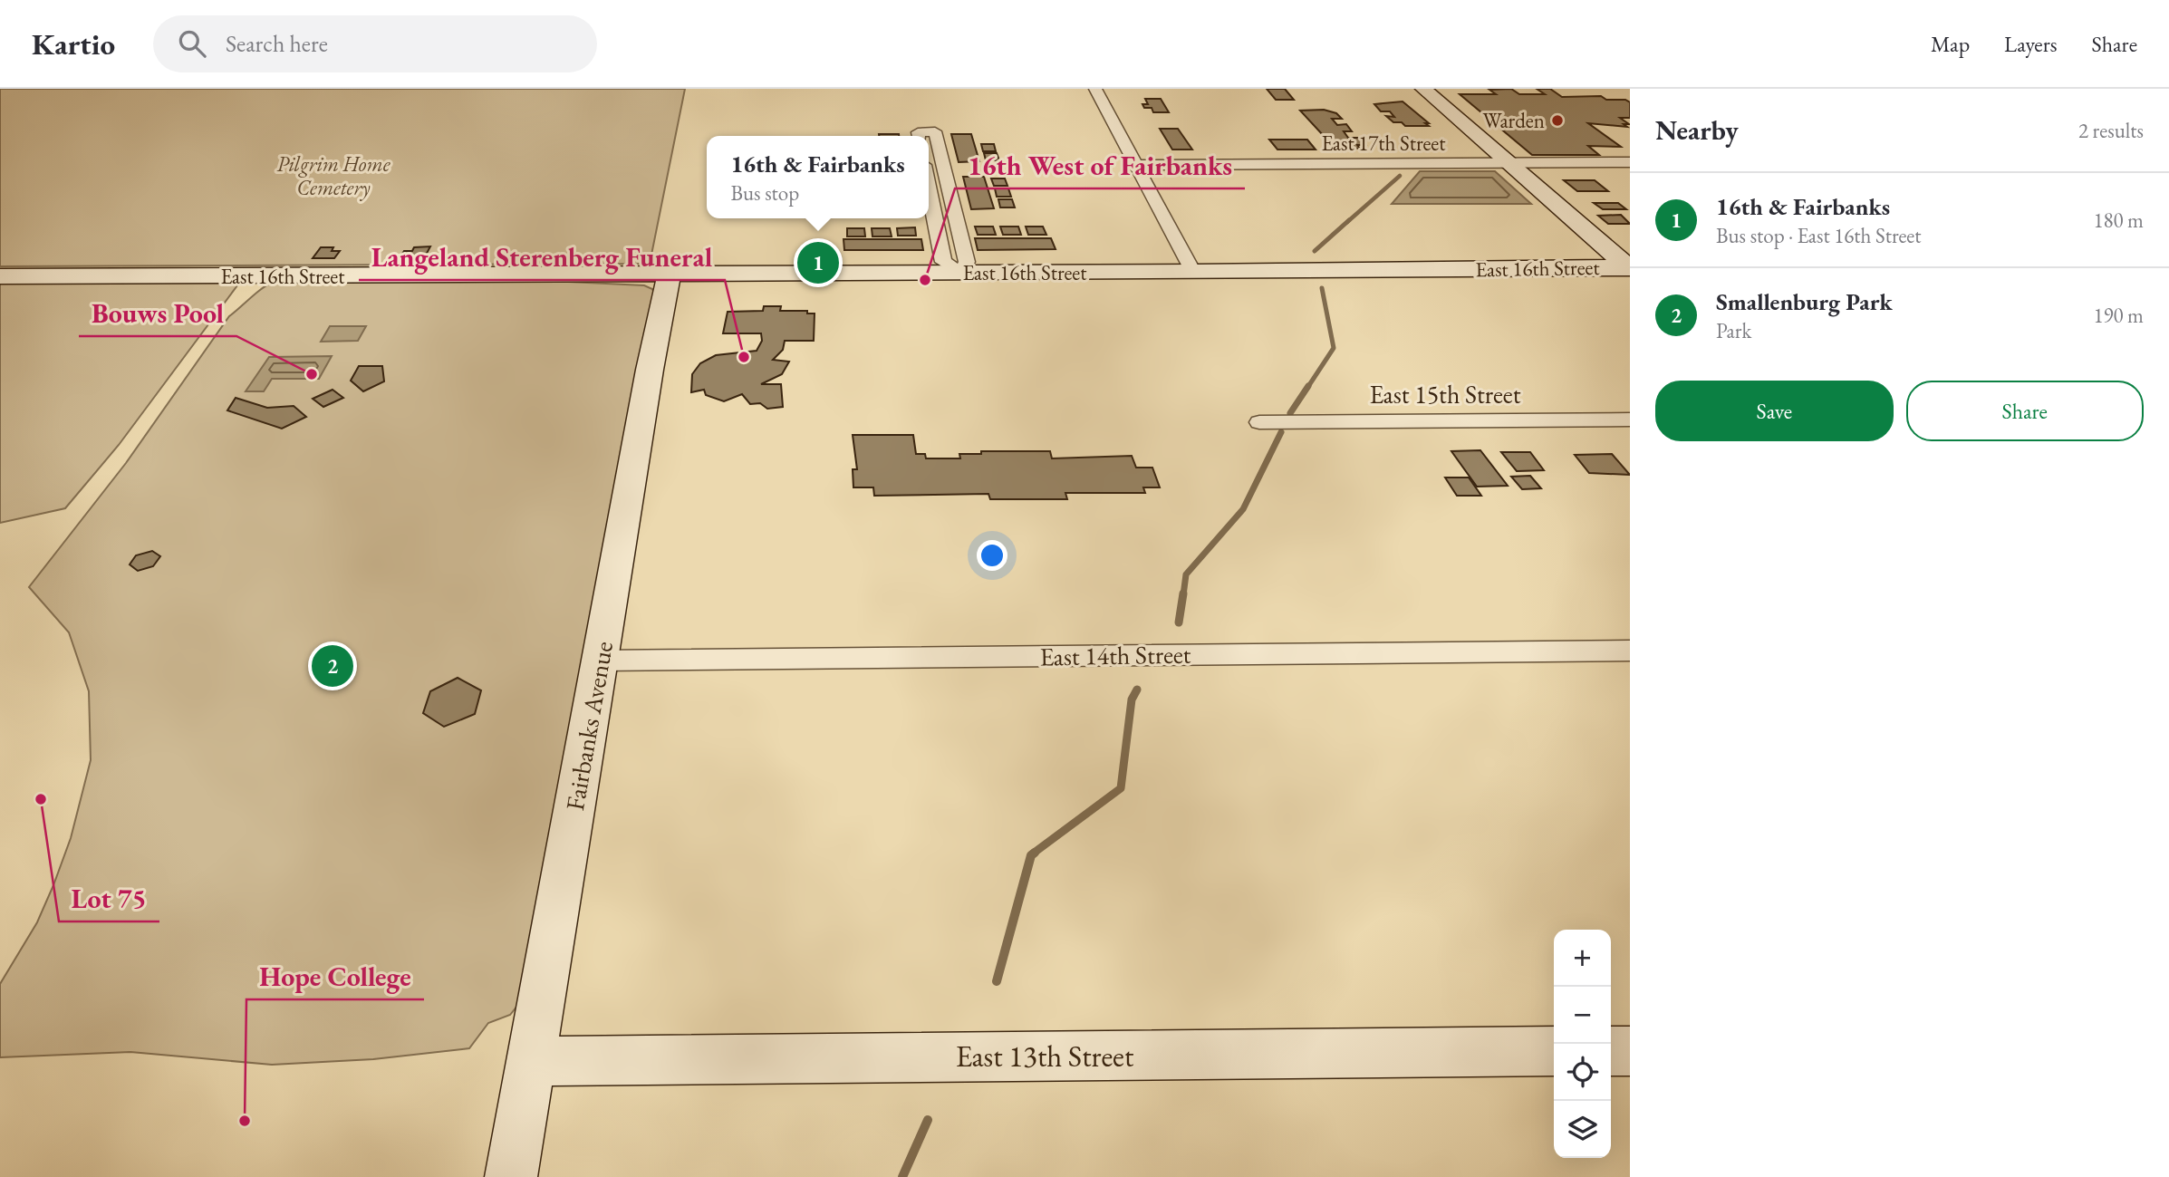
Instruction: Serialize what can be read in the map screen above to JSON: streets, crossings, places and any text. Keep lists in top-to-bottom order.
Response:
{
  "streets": {
    "street": [
      "East 17th Street",
      "East 16th Street",
      "East 15th Street",
      "East 14th Street",
      "Fairbanks Avenue",
      "East 13th Street"
    ]
  },
  "crossings": [
    ["East 16th Street", "Fairbanks Avenue"],
    ["East 14th Street", "Fairbanks Avenue"],
    ["Fairbanks Avenue", "East 13th Street"]
  ],
  "parks": ["Pilgrim Home Cemetery"],
  "places": [
    "Warden",
    "16th West of Fairbanks",
    "Langeland Sterenberg Funeral",
    "Bouws Pool",
    "Lot 75",
    "Hope College"
  ],
  "page": {
    "header": "Kartio",
    "search": "Search here",
    "nav": ["Map", "Layers", "Share"],
    "heading": ["Nearby", "2 results"],
    "popup": ["16th & Fairbanks", "Bus stop"],
    "list": [
      {
        "mark": "1",
        "name": "16th & Fairbanks",
        "note": "Bus stop · East 16th Street",
        "value": "180 m"
      },
      {
        "mark": "2",
        "name": "Smallenburg Park",
        "note": "Park",
        "value": "190 m"
      }
    ],
    "pins": ["1", "2"],
    "buttons": ["Save", "Share"],
    "map_buttons": ["+", "−"]
  }
}
